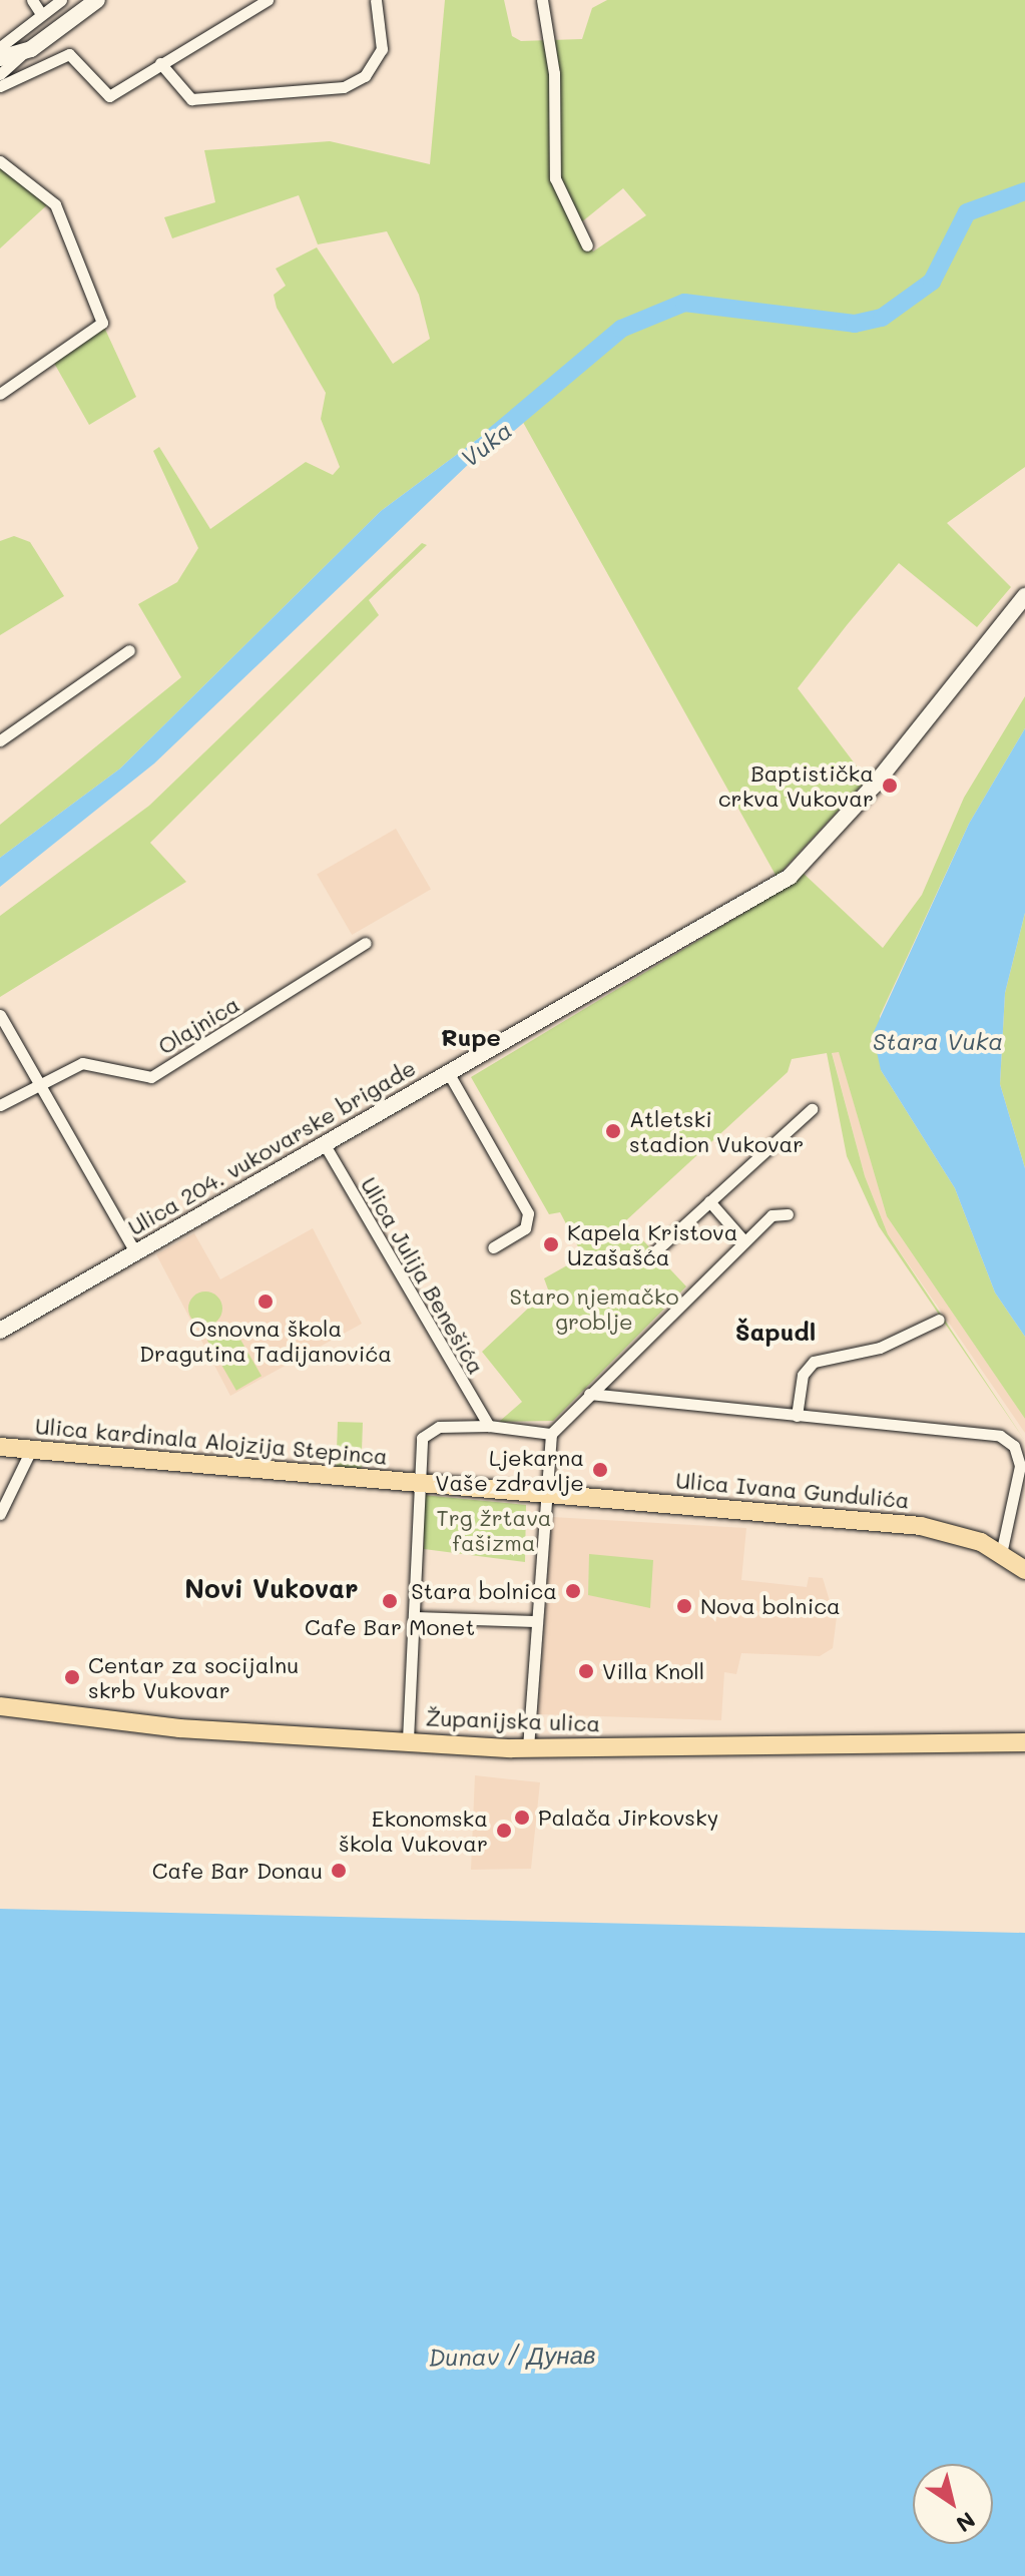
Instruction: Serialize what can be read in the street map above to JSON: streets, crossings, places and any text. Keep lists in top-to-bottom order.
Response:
{
  "streets": {
    "main road": ["Ulica kardinala Alojzija Stepinca", "Ulica Ivana Gundulića", "Županijska ulica"],
    "street": ["Olajnica", "Ulica 204. vukovarske brigade", "Ulica Julija Benešića"]
  },
  "crossings": [
    ["Ulica 204. vukovarske brigade", "Ulica Julija Benešića"]
  ],
  "districts": ["Rupe", "Šapudl", "Novi Vukovar"],
  "water": ["Vuka", "Stara Vuka", "Dunav / Дунав"],
  "parks": ["Staro njemačko groblje", "Trg žrtava fašizma"],
  "places": [
    "Baptistička crkva Vukovar",
    "Atletski stadion Vukovar",
    "Kapela Kristova Uzašašća",
    "Osnovna škola Dragutina Tadijanovića",
    "Ljekarna Vaše zdravlje",
    "Stara bolnica",
    "Cafe Bar Monet",
    "Nova bolnica",
    "Villa Knoll",
    "Centar za socijalnu skrb Vukovar",
    "Palača Jirkovsky",
    "Ekonomska škola Vukovar",
    "Cafe Bar Donau"
  ],
  "north": "bottom right"
}
